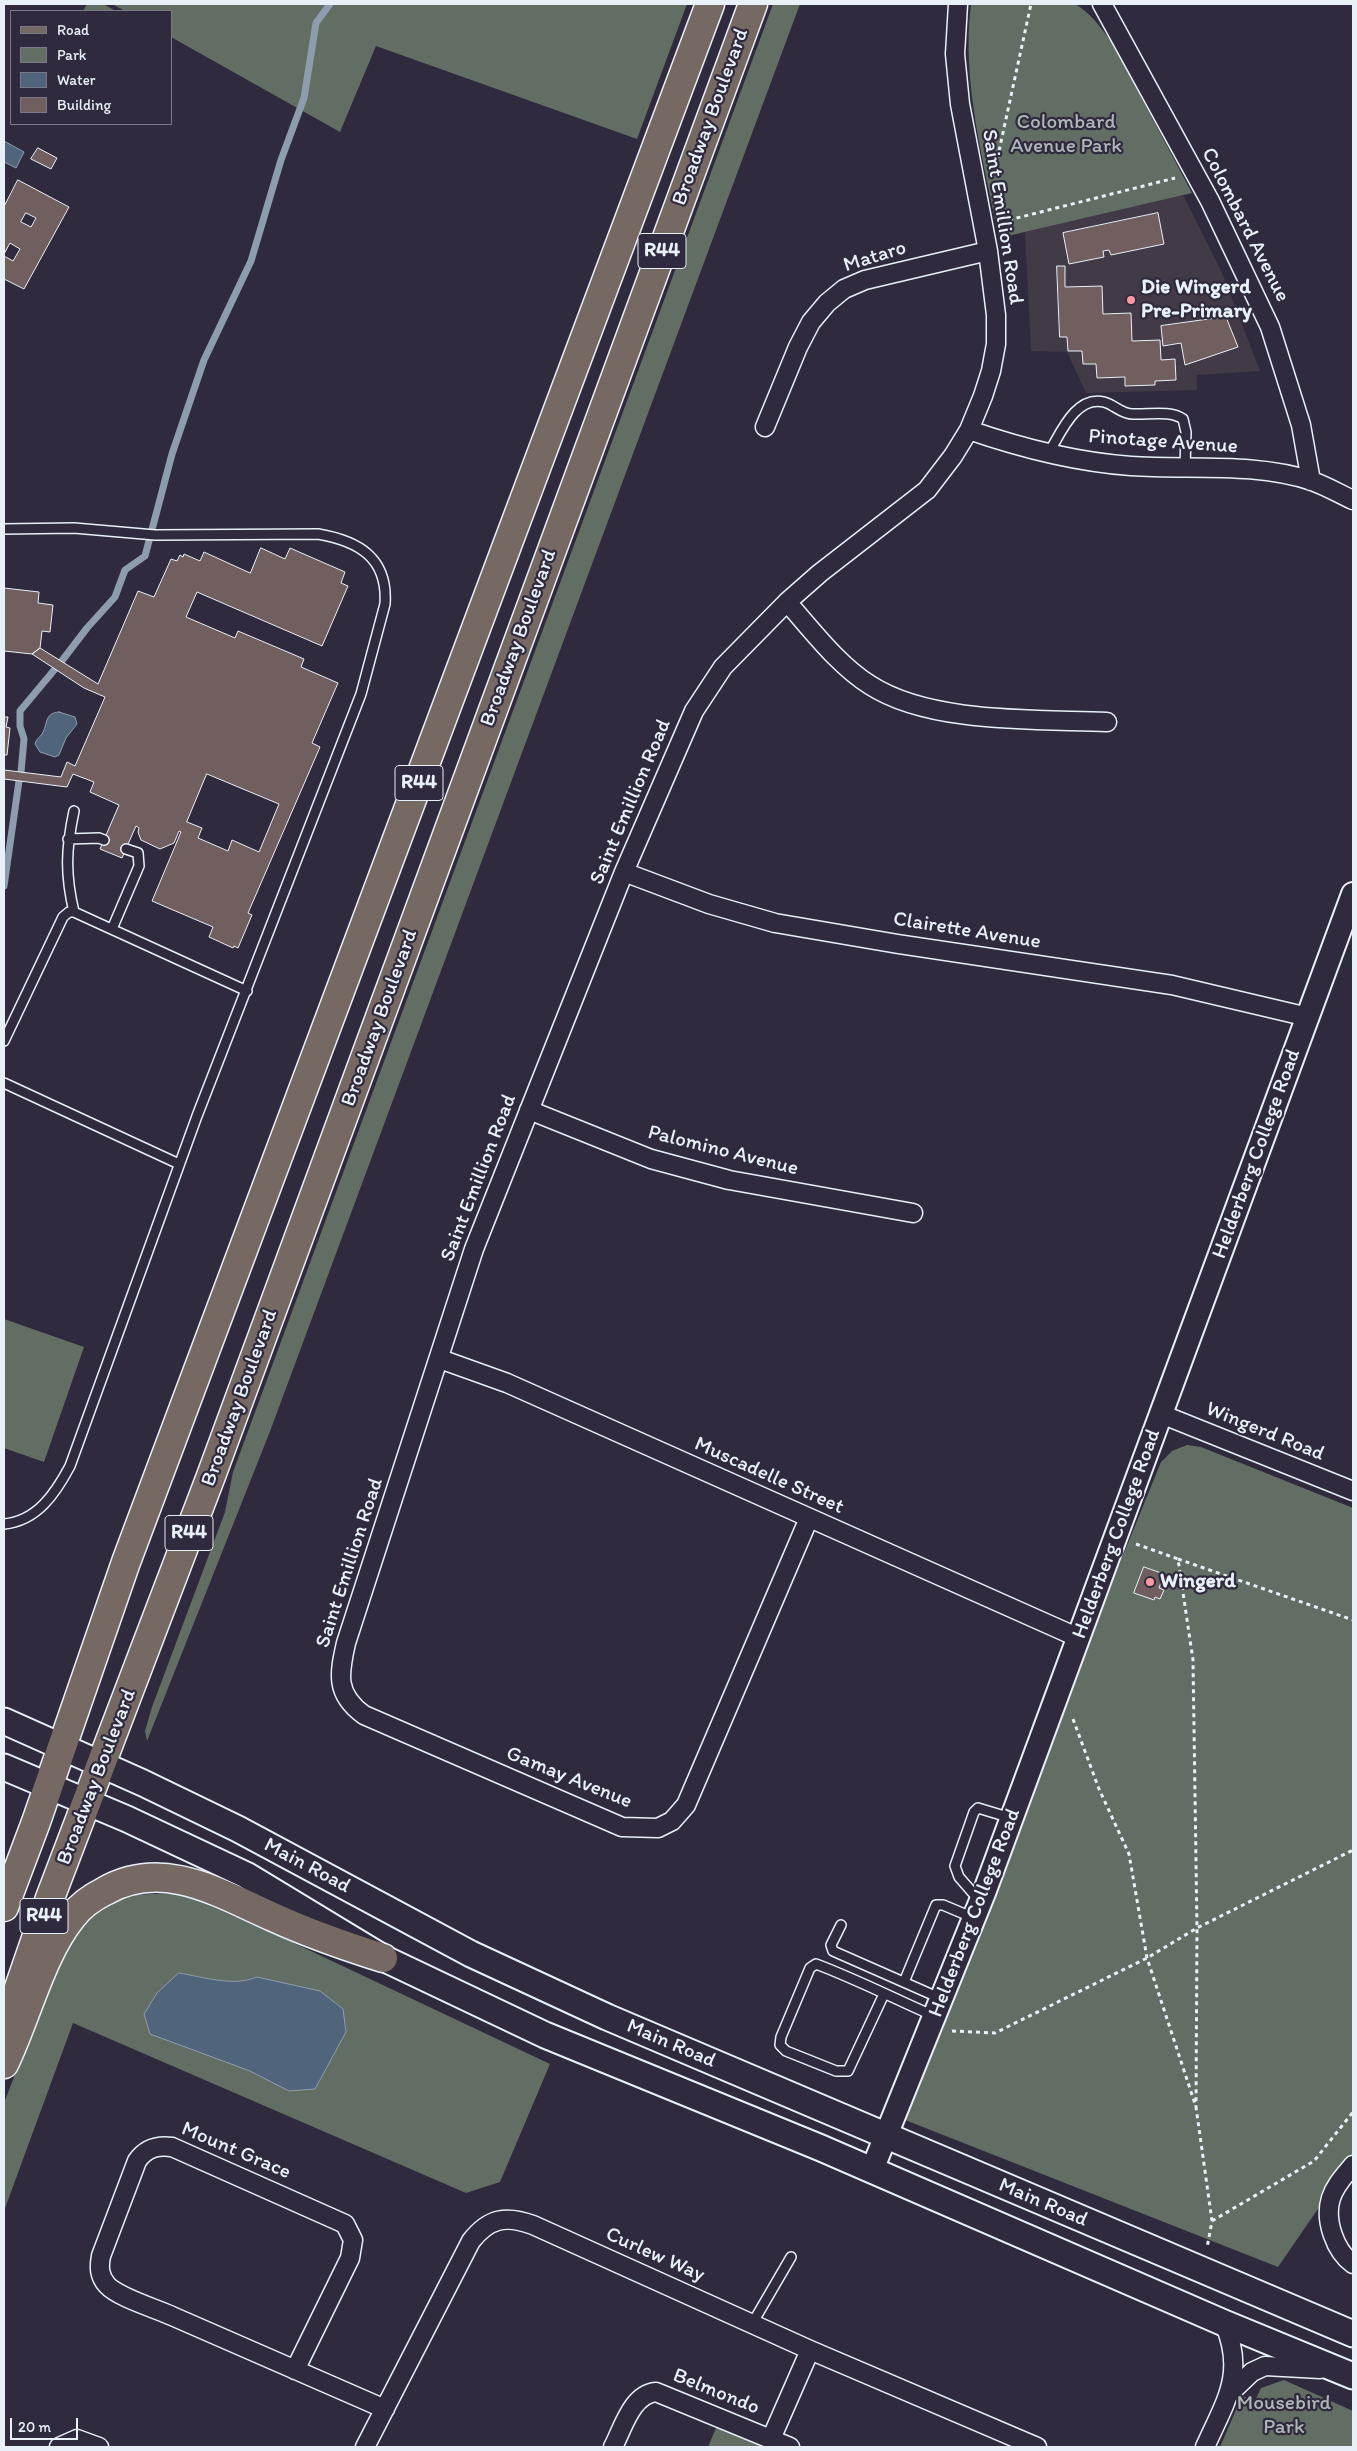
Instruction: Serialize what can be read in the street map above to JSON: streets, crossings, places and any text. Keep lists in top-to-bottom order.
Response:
{
  "streets": {
    "main road": ["Broadway Boulevard", "R44", "Main Road"],
    "street": [
      "Saint Emillion Road",
      "Colombard Avenue",
      "Mataro",
      "Pinotage Avenue",
      "Clairette Avenue",
      "Palomino Avenue",
      "Helderberg College Road",
      "Wingerd Road",
      "Muscadelle Street",
      "Gamay Avenue",
      "Mount Grace",
      "Curlew Way",
      "Belmondo"
    ]
  },
  "crossings": [
    ["Broadway Boulevard", "Main Road"],
    ["Saint Emillion Road", "Mataro"],
    ["Saint Emillion Road", "Pinotage Avenue"],
    ["Saint Emillion Road", "Clairette Avenue"],
    ["Saint Emillion Road", "Palomino Avenue"],
    ["Saint Emillion Road", "Muscadelle Street"],
    ["Saint Emillion Road", "Gamay Avenue"],
    ["Colombard Avenue", "Pinotage Avenue"],
    ["Clairette Avenue", "Helderberg College Road"],
    ["Helderberg College Road", "Wingerd Road"],
    ["Helderberg College Road", "Muscadelle Street"],
    ["Helderberg College Road", "Main Road"],
    ["Muscadelle Street", "Gamay Avenue"],
    ["Mount Grace", "Curlew Way"],
    ["Curlew Way", "Belmondo"]
  ],
  "parks": ["Colombard Avenue Park", "Mousebird Park"],
  "places": ["Die Wingerd Pre-Primary", "Wingerd"],
  "legend": [
    "Road",
    "Park",
    "Water",
    "Building"
  ],
  "scale_bar": "20 m"
}
